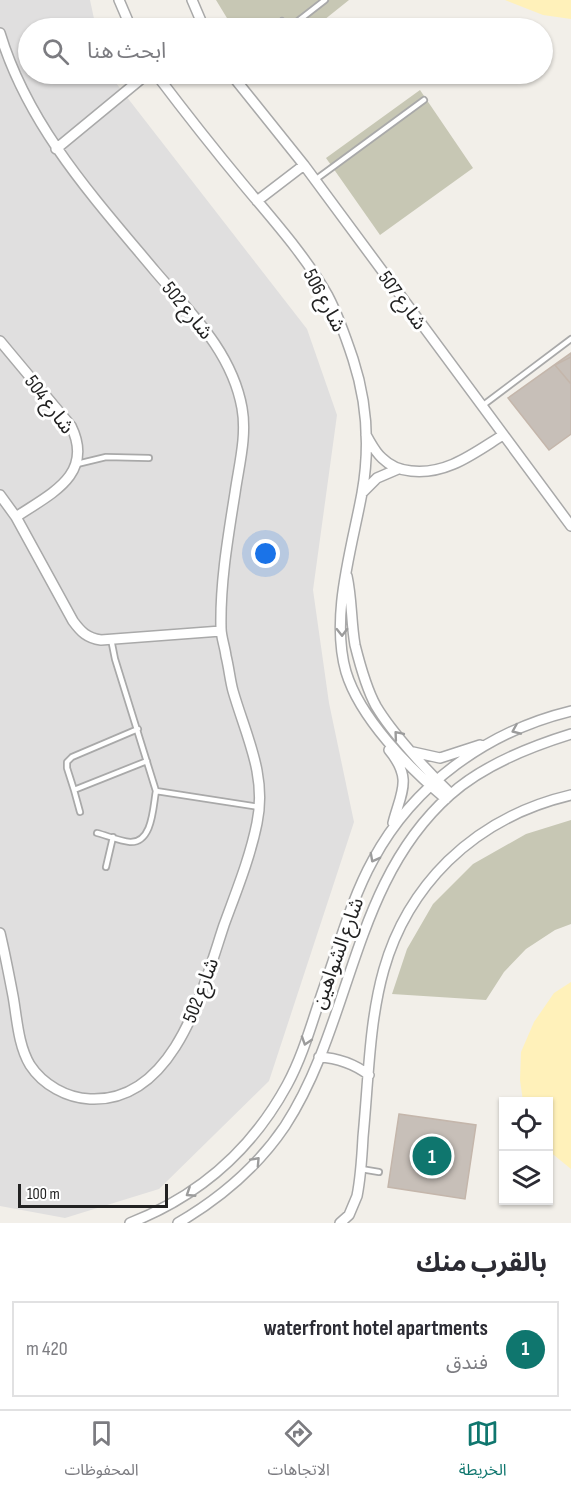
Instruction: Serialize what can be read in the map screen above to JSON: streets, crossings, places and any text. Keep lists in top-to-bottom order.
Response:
{
  "streets": {
    "street": [
      "شارع 506",
      "شارع 507",
      "شارع 502",
      "شارع 504",
      "شارع الشواهين"
    ]
  },
  "crossings": [
    ["شارع 506", "شارع الشواهين"]
  ],
  "scale_bar": "100 m",
  "page": {
    "search": "ابحث هنا",
    "pins": "1",
    "scale": "100 m",
    "heading": "بالقرب منك",
    "list": [
      {
        "mark": "1",
        "name": "waterfront hotel apartments",
        "note": "فندق",
        "value": "420 m"
      }
    ],
    "nav": ["الخريطة", "الاتجاهات", "المحفوظات"]
  }
}
